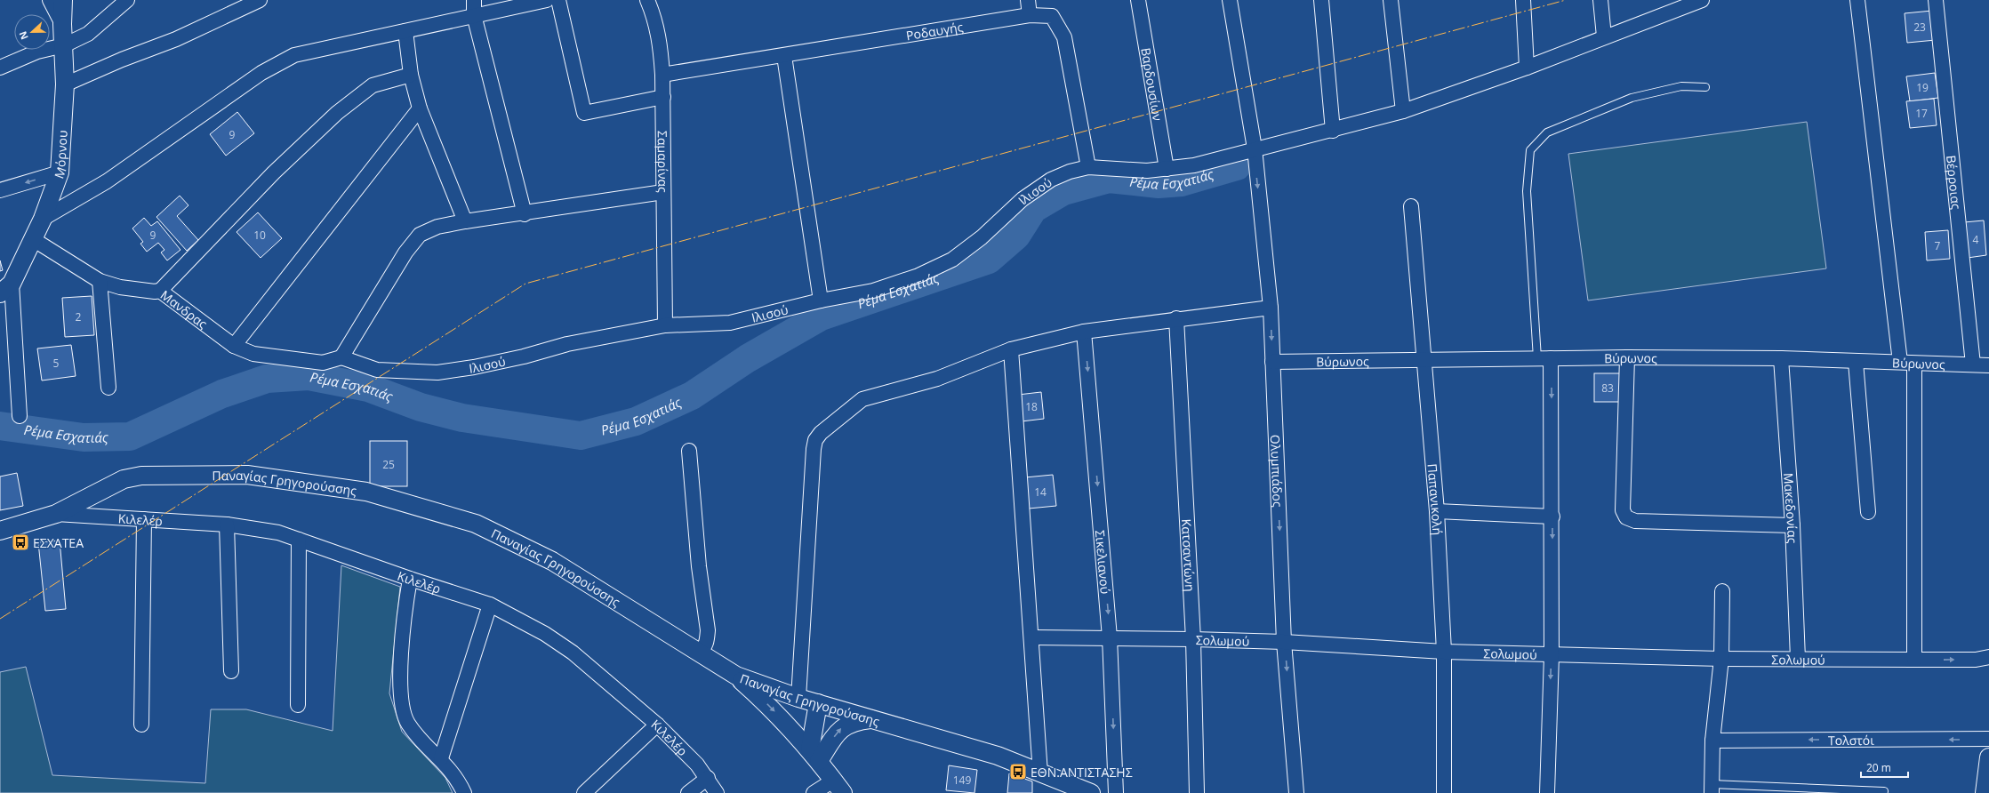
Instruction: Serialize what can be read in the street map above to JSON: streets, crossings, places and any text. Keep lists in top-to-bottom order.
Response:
{
  "streets": {
    "street": [
      "Ροδαυγής",
      "Βαρδουσίων",
      "Μόρνου",
      "Σαμαρίνας",
      "Βέρροιας",
      "Ιλισού",
      "Μανδρας",
      "Βύρωνος",
      "Ολυμπιάδος",
      "Παναγίας Γρηγορούσσης",
      "Παπανικολή",
      "Μακεδονίας",
      "Κιλελέρ",
      "Κατσαντώνη",
      "Σικελιανού",
      "Σολωμού",
      "Τολστόι"
    ]
  },
  "crossings": [
    ["Ροδαυγής", "Σαμαρίνας"],
    ["Ροδαυγής", "Ιλισού"],
    ["Βαρδουσίων", "Ιλισού"],
    ["Μόρνου", "Μανδρας"],
    ["Σαμαρίνας", "Ιλισού"],
    ["Βέρροιας", "Βύρωνος"],
    ["Ιλισού", "Μανδρας"],
    ["Ιλισού", "Ολυμπιάδος"],
    ["Βύρωνος", "Ολυμπιάδος"],
    ["Βύρωνος", "Παπανικολή"],
    ["Βύρωνος", "Μακεδονίας"],
    ["Ολυμπιάδος", "Σολωμού"],
    ["Παναγίας Γρηγορούσσης", "Κιλελέρ"],
    ["Παπανικολή", "Σολωμού"],
    ["Μακεδονίας", "Σολωμού"],
    ["Κατσαντώνη", "Σολωμού"],
    ["Σικελιανού", "Σολωμού"]
  ],
  "one_way": ["Ολυμπιάδος", "Τολστόι"],
  "water": ["Ρέμα Εσχατιάς"],
  "places": {
    "bus stop": ["ΕΣΧΑΤΕΑ", "ΕΘΝ.ΑΝΤΙΣΤΑΣΗΣ"]
  },
  "house_numbers": [
    "23",
    "19",
    "17",
    "9",
    "9",
    "10",
    "4",
    "7",
    "2",
    "5",
    "83",
    "18",
    "25",
    "14",
    "149"
  ],
  "scale_bar": "20 m",
  "north": "left"
}
